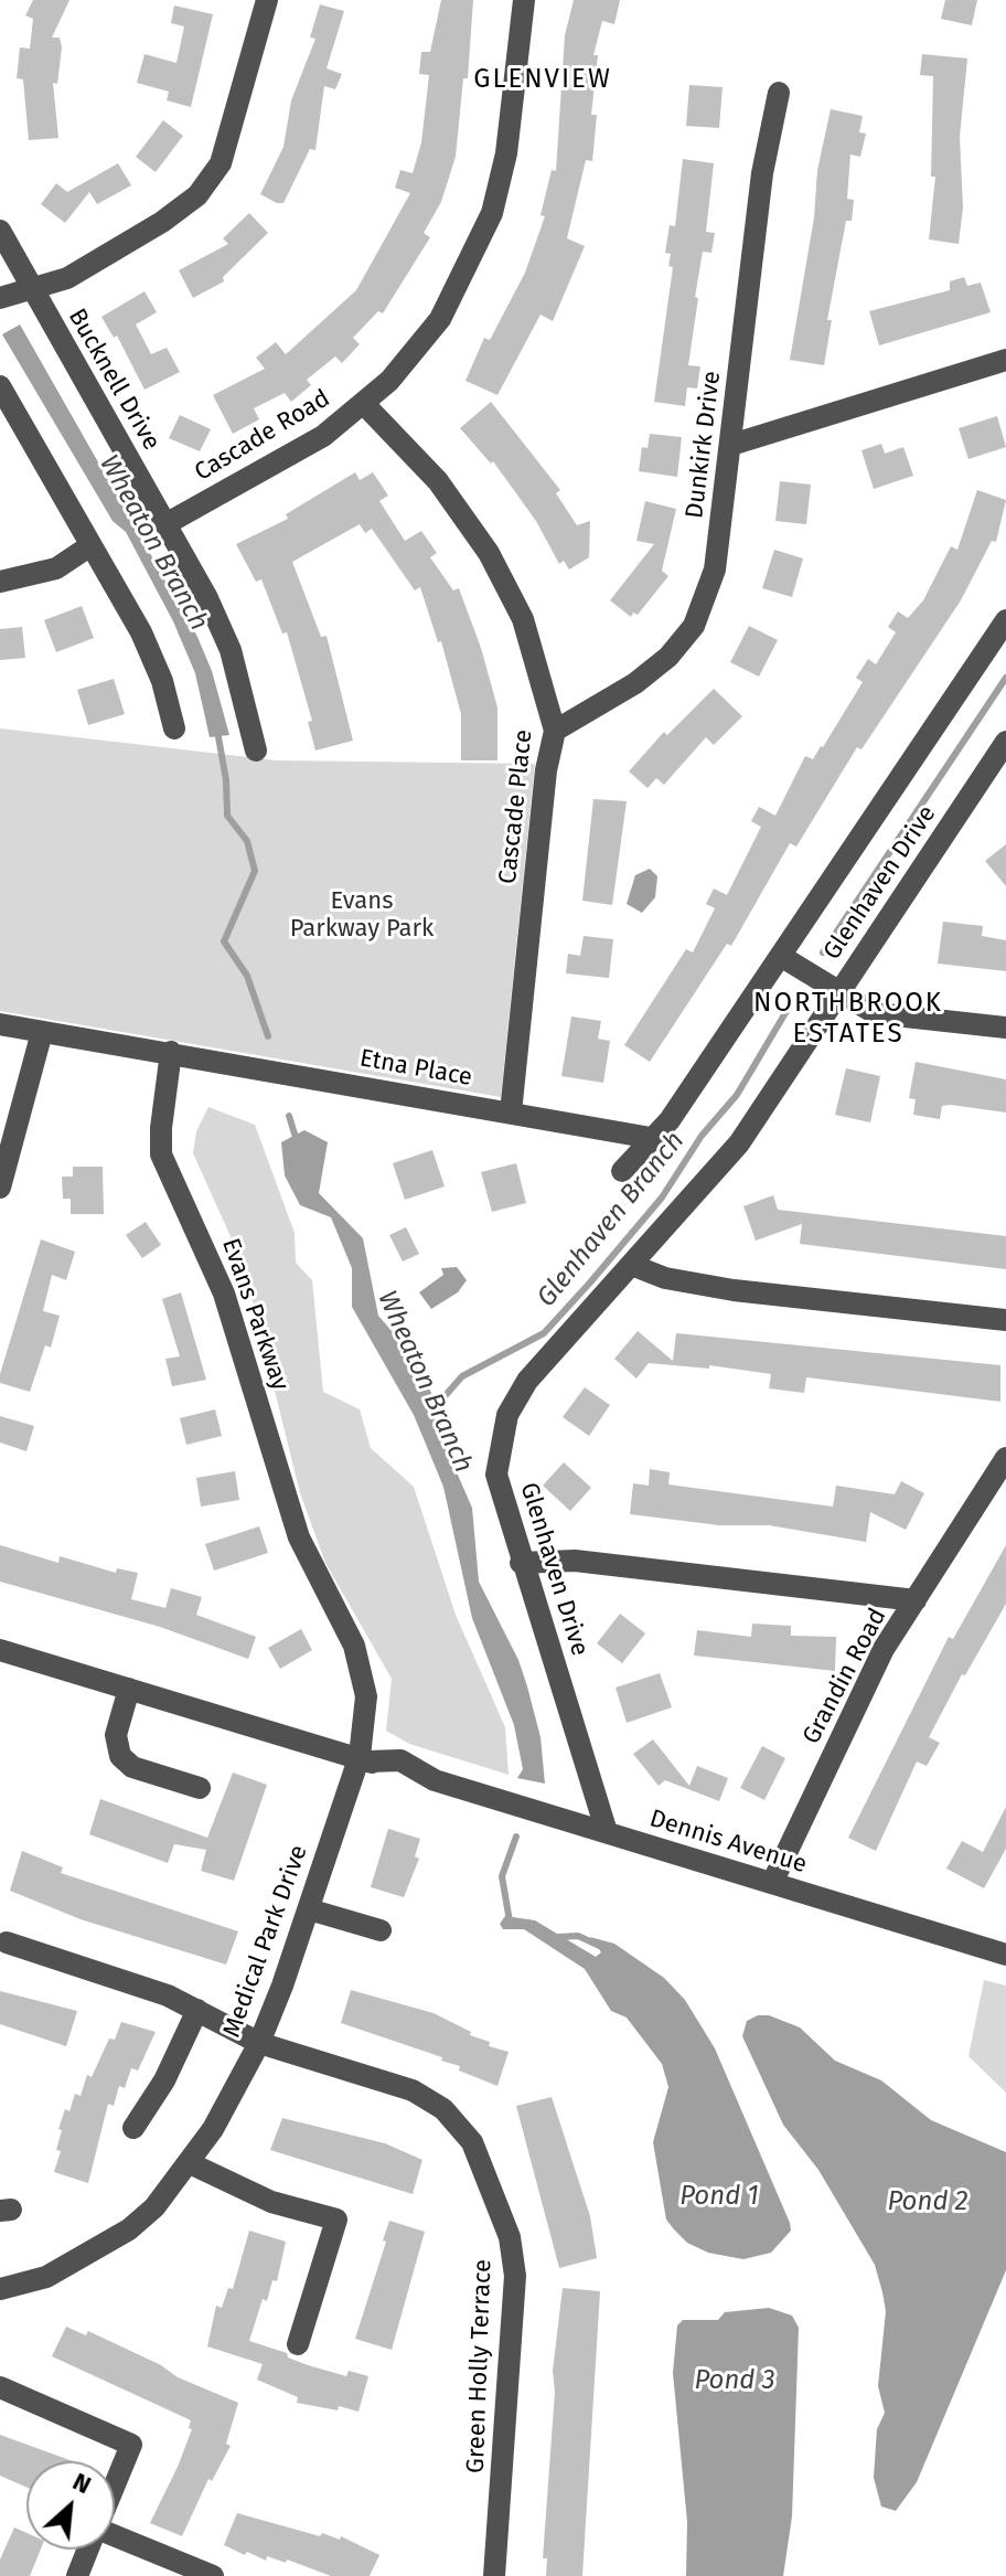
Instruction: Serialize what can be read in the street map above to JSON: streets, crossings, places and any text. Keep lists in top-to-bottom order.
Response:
{
  "streets": {
    "street": [
      "Bucknell Drive",
      "Cascade Road",
      "Dunkirk Drive",
      "Cascade Place",
      "Glenhaven Drive",
      "Etna Place",
      "Evans Parkway",
      "Grandin Road",
      "Dennis Avenue",
      "Medical Park Drive",
      "Green Holly Terrace"
    ]
  },
  "crossings": [
    ["Bucknell Drive", "Cascade Road"],
    ["Cascade Road", "Cascade Place"],
    ["Dunkirk Drive", "Cascade Place"],
    ["Cascade Place", "Etna Place"],
    ["Glenhaven Drive", "Etna Place"],
    ["Glenhaven Drive", "Dennis Avenue"],
    ["Etna Place", "Evans Parkway"],
    ["Evans Parkway", "Dennis Avenue"],
    ["Evans Parkway", "Medical Park Drive"],
    ["Grandin Road", "Dennis Avenue"],
    ["Dennis Avenue", "Medical Park Drive"],
    ["Medical Park Drive", "Green Holly Terrace"]
  ],
  "districts": ["GLENVIEW", "NORTHBROOK ESTATES"],
  "water": [
    "Wheaton Branch",
    "Glenhaven Branch",
    "Pond 1",
    "Pond 2",
    "Pond 3"
  ],
  "parks": ["Evans Parkway Park"],
  "north": "top right"
}
